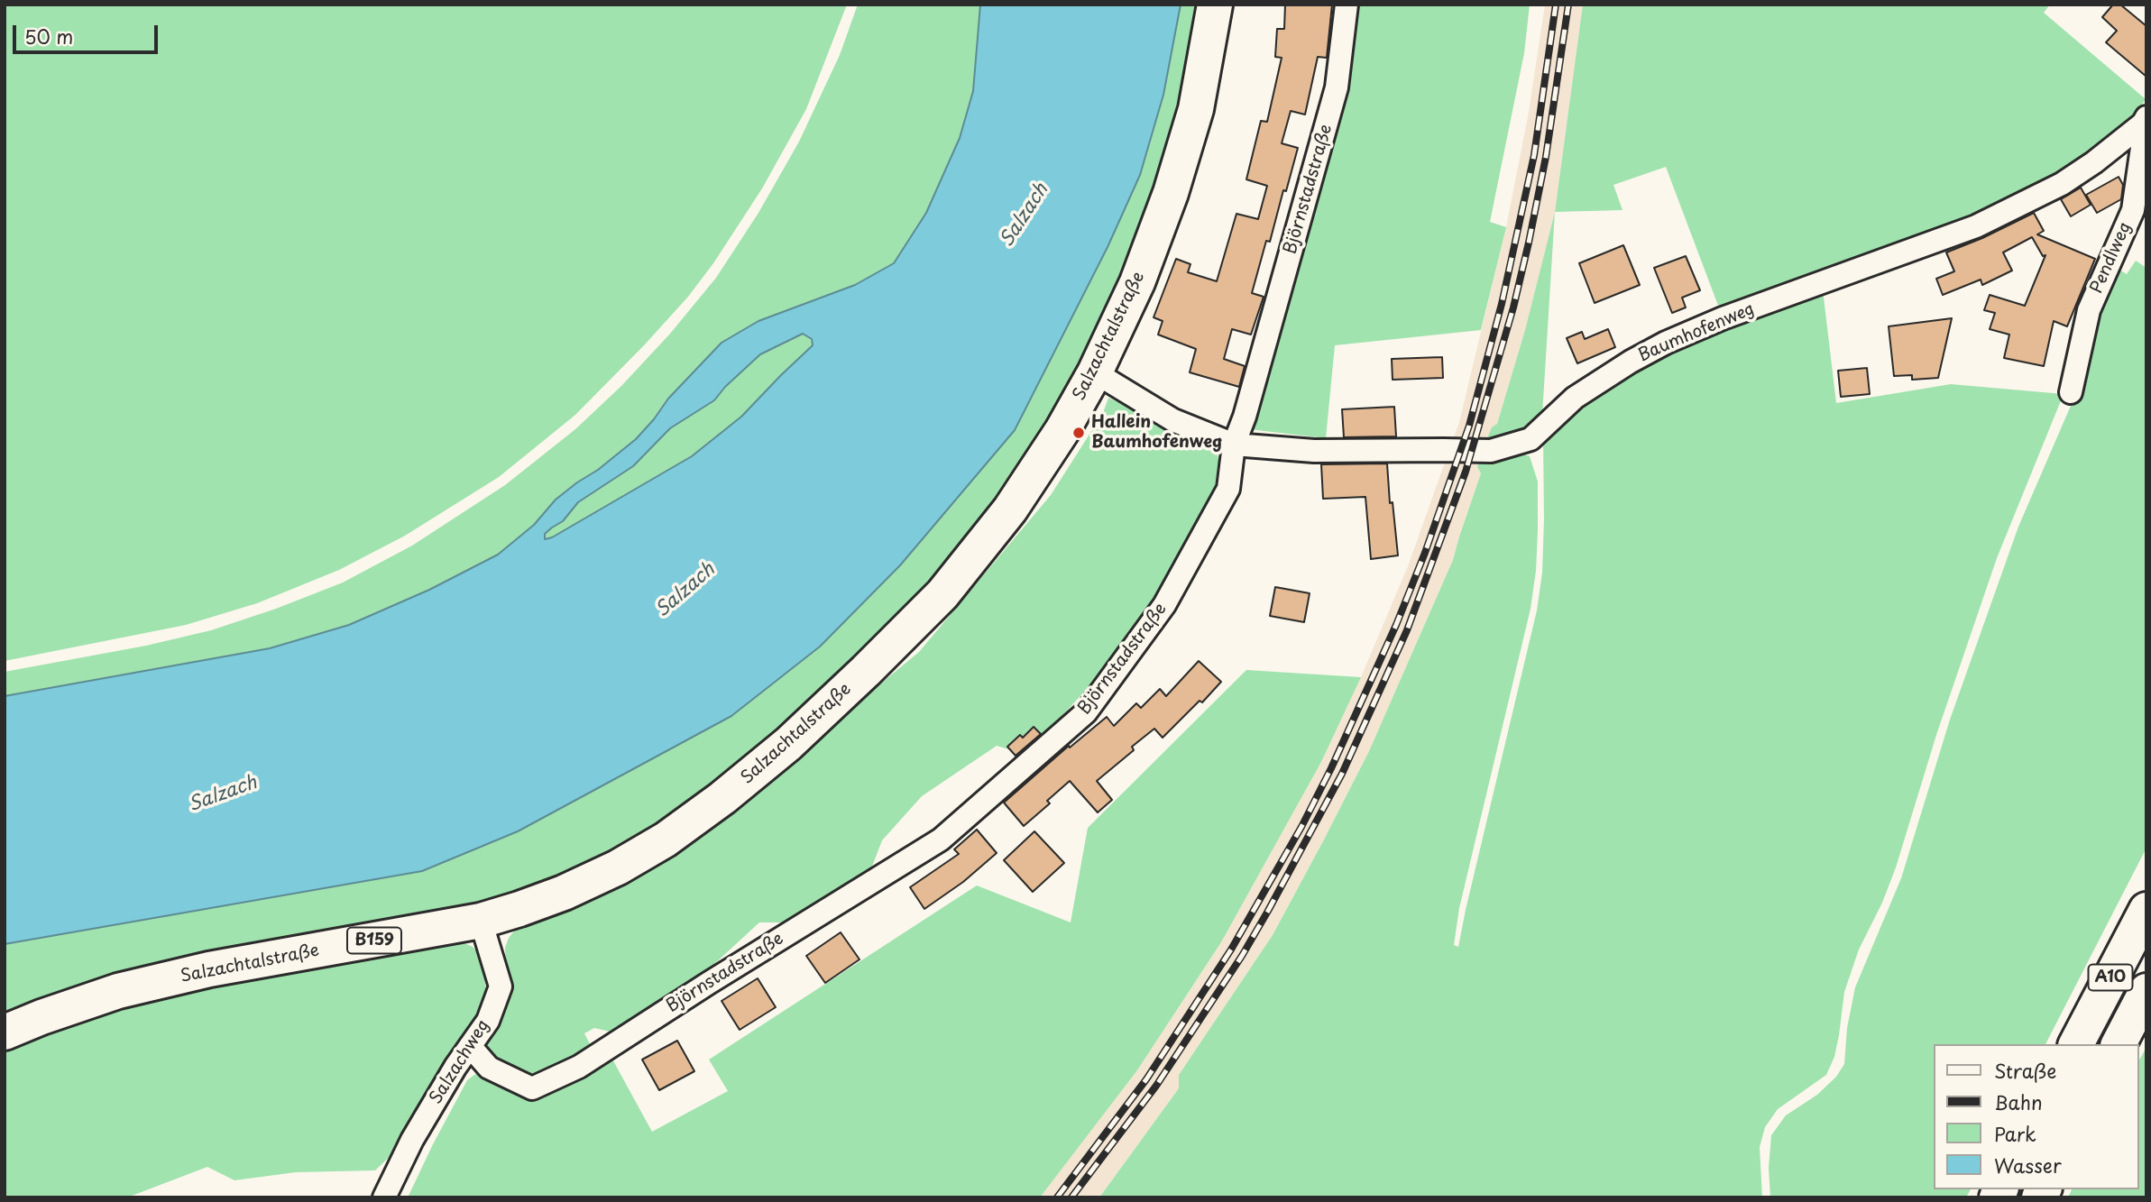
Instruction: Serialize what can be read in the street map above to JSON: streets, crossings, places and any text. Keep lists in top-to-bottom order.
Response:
{
  "streets": {
    "main road": ["Salzachtalstraße", "B159", "A10"],
    "street": [
      "Björnstadstraße",
      "Pendlweg",
      "Baumhofenweg",
      "Salzachweg"
    ]
  },
  "crossings": [
    ["Björnstadstraße", "Baumhofenweg"],
    ["Björnstadstraße", "Salzachweg"],
    ["Pendlweg", "Baumhofenweg"],
    ["Baumhofenweg", "Salzachtalstraße"],
    ["Salzachtalstraße", "Salzachweg"]
  ],
  "water": ["Salzach"],
  "places": ["Hallein Baumhofenweg"],
  "legend": [
    "Straße",
    "Bahn",
    "Park",
    "Wasser"
  ],
  "scale_bar": "50 m"
}
